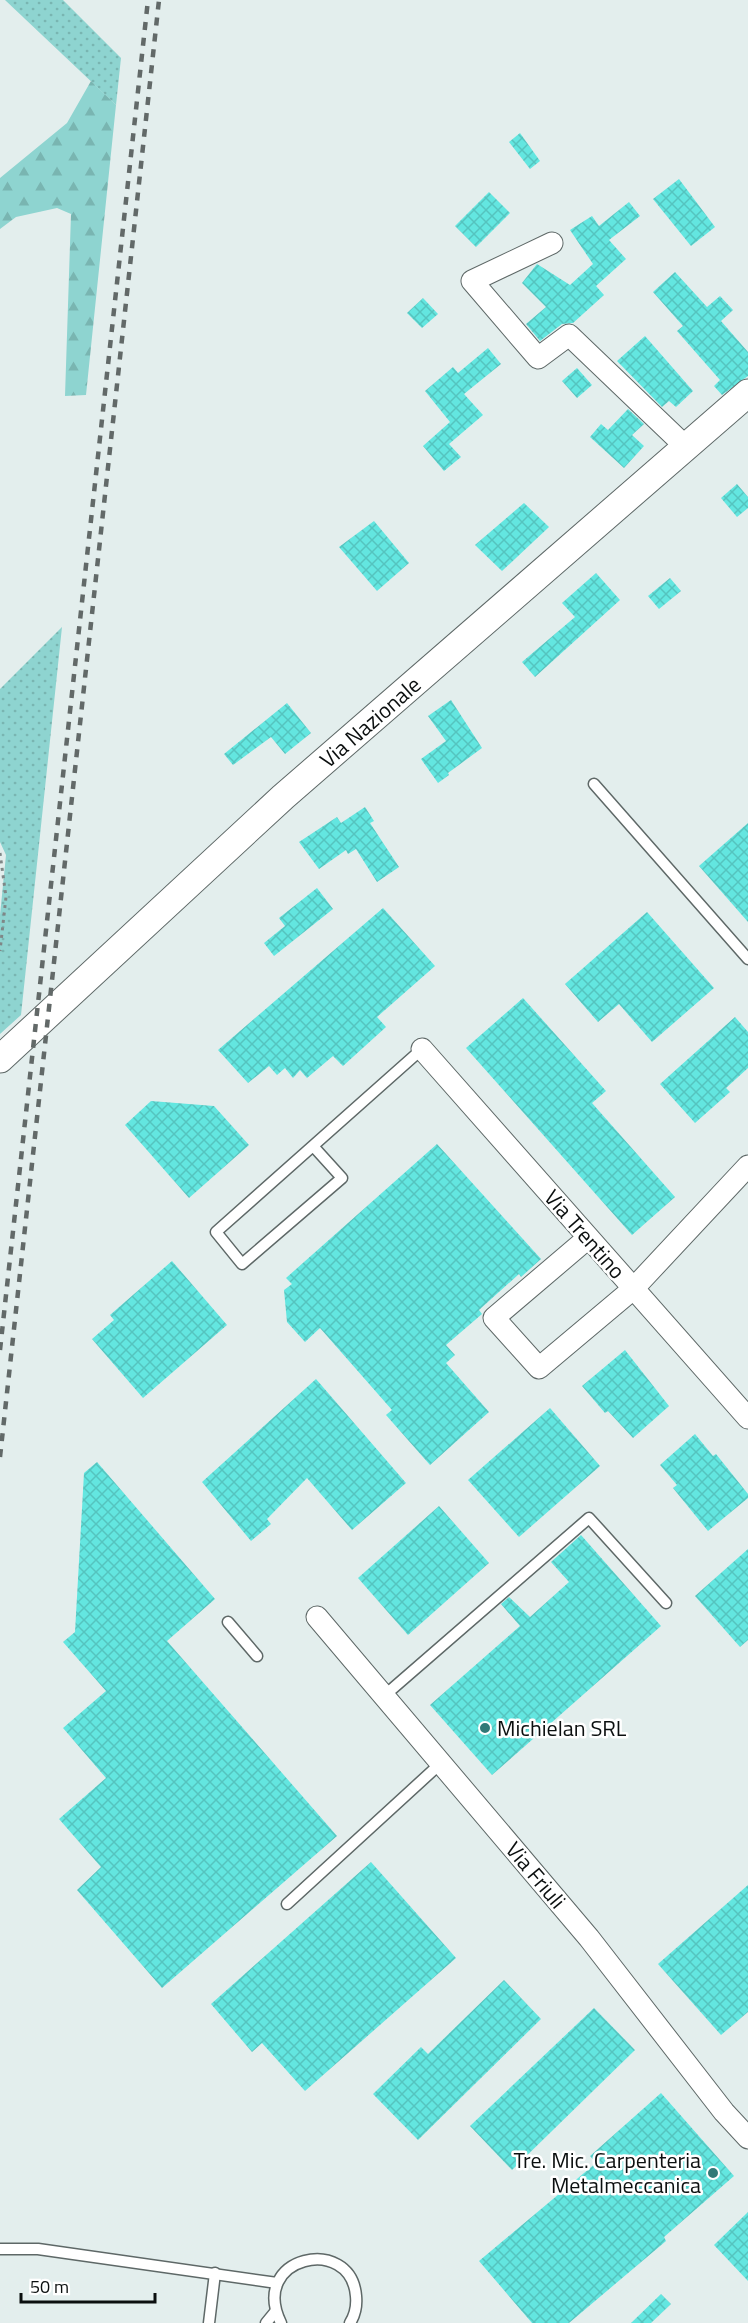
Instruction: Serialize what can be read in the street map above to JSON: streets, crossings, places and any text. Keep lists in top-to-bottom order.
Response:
{
  "streets": {
    "street": ["Via Nazionale", "Via Trentino", "Via Friuli"]
  },
  "places": ["Michielan SRL", "Tre. Mic. Carpenteria Metalmeccanica"],
  "scale_bar": "50 m"
}
